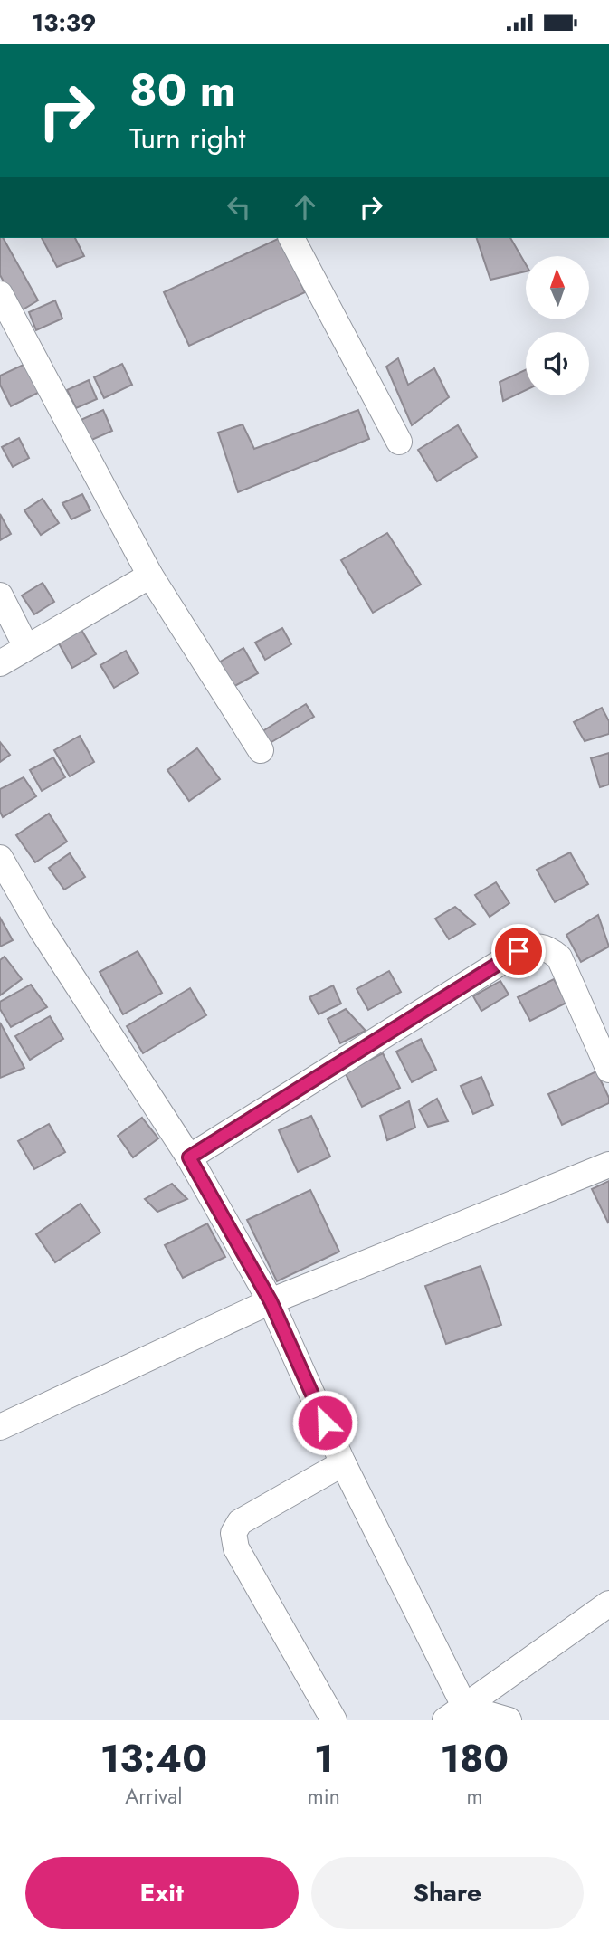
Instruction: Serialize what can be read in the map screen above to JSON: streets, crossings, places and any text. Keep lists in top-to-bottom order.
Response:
{
  "north": "top",
  "page": {
    "status": "13:39",
    "turn": ["80 m", "Turn right"],
    "eta": [
      "13:40",
      "Arrival",
      "1",
      "min",
      "180",
      "m"
    ],
    "buttons": ["Exit", "Share"]
  }
}
